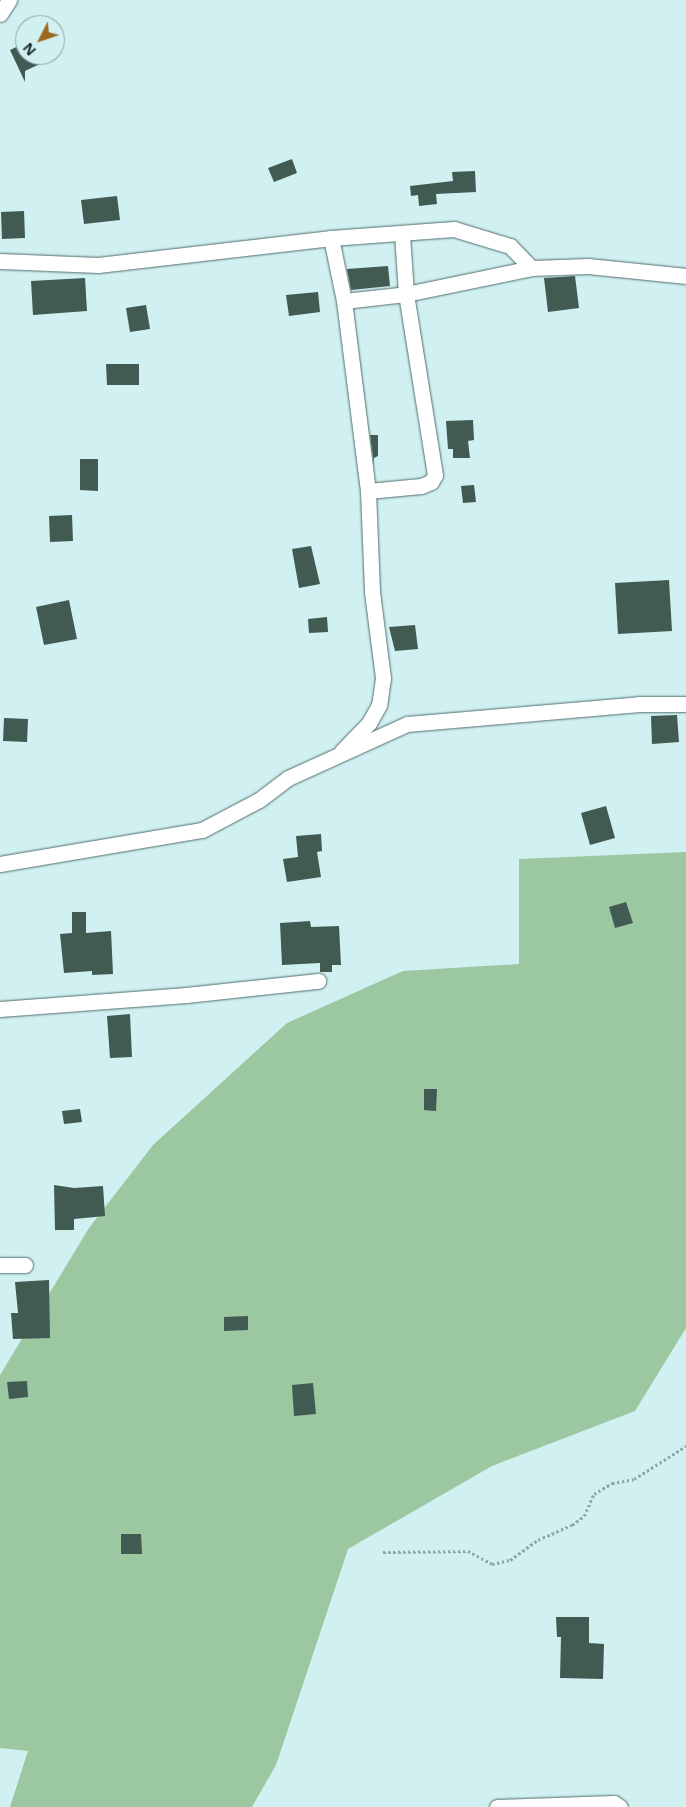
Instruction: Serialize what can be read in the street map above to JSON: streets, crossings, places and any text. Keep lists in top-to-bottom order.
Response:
{
  "north": "bottom left"
}
